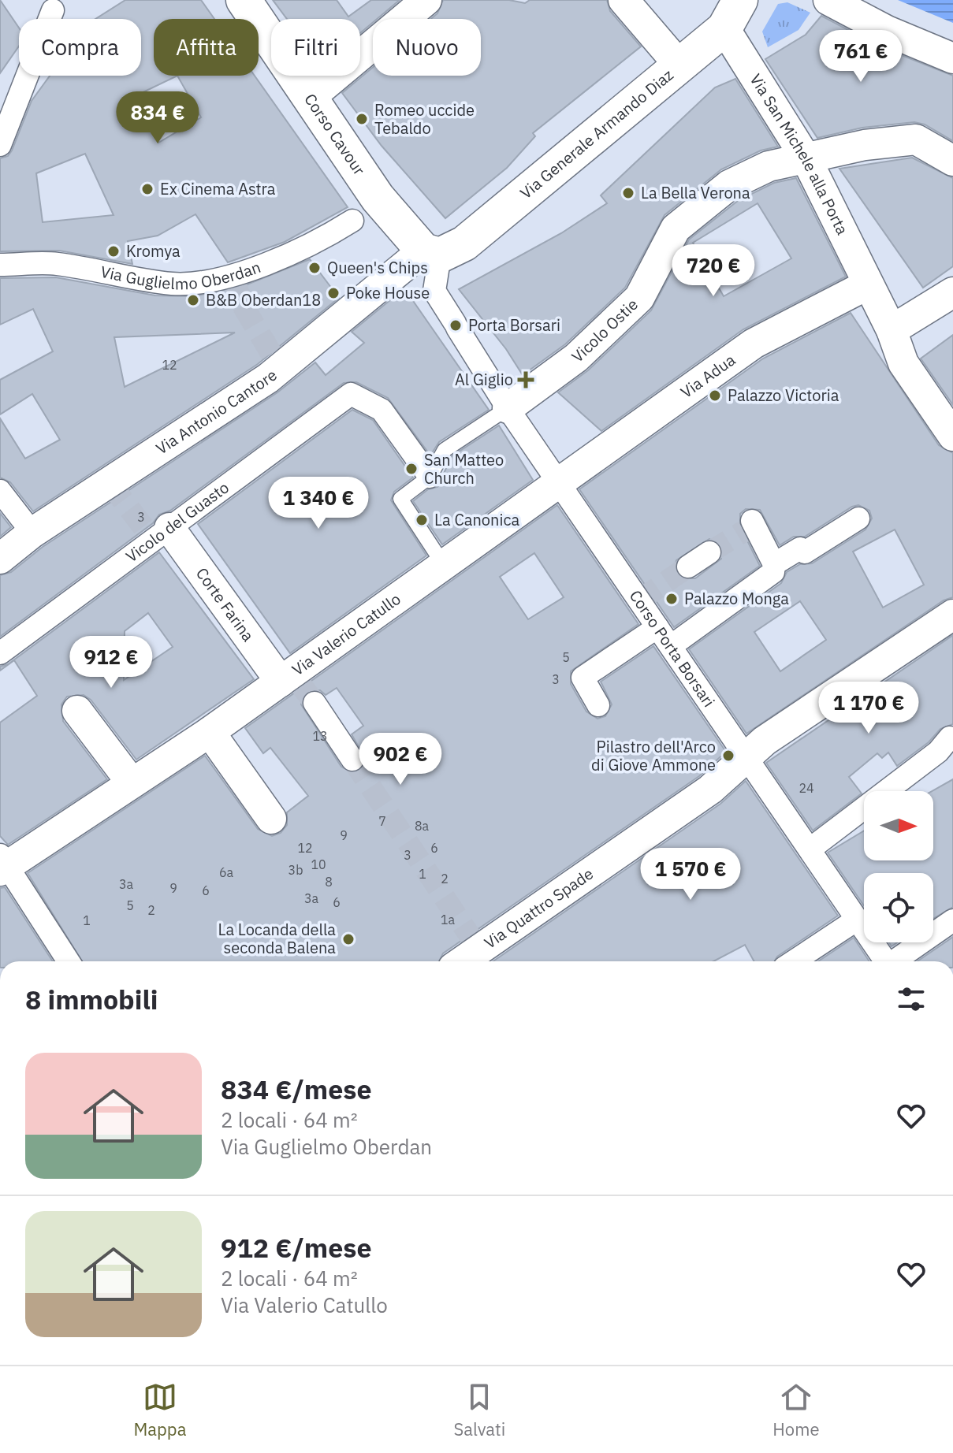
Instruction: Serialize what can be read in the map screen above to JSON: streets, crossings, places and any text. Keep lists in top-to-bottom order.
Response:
{
  "streets": {
    "street": [
      "Via Generale Armando Diaz",
      "Corso Cavour",
      "Via San Michele alla Porta",
      "Via Guglielmo Oberdan",
      "Vicolo Ostie",
      "Via Adua",
      "Via Antonio Cantore",
      "Vicolo del Guasto",
      "Corte Farina",
      "Via Valerio Catullo",
      "Corso Porta Borsari",
      "Via Quattro Spade"
    ]
  },
  "crossings": [
    ["Via Generale Armando Diaz", "Corso Cavour"],
    ["Via Generale Armando Diaz", "Via San Michele alla Porta"],
    ["Via Generale Armando Diaz", "Via Antonio Cantore"],
    ["Via Generale Armando Diaz", "Corso Porta Borsari"],
    ["Corso Cavour", "Via Antonio Cantore"],
    ["Corso Cavour", "Corso Porta Borsari"],
    ["Via San Michele alla Porta", "Vicolo Ostie"],
    ["Via San Michele alla Porta", "Via Adua"],
    ["Vicolo Ostie", "Corso Porta Borsari"],
    ["Via Adua", "Via Valerio Catullo"],
    ["Via Adua", "Corso Porta Borsari"],
    ["Via Antonio Cantore", "Corso Porta Borsari"],
    ["Vicolo del Guasto", "Corte Farina"],
    ["Corte Farina", "Via Valerio Catullo"],
    ["Via Valerio Catullo", "Corso Porta Borsari"],
    ["Corso Porta Borsari", "Via Quattro Spade"]
  ],
  "places": {
    "other": [
      "Romeo uccide Tebaldo",
      "Ex Cinema Astra",
      "La Bella Verona",
      "Kromya",
      "Queen's Chips",
      "Poke House",
      "B&B Oberdan18",
      "Porta Borsari",
      "Palazzo Victoria",
      "San Matteo Church",
      "La Canonica",
      "Palazzo Monga",
      "Pilastro dell'Arco di Giove Ammone",
      "La Locanda della seconda Balena"
    ],
    "health": ["Al Giglio"]
  },
  "house_numbers": [
    "12",
    "3",
    "5",
    "3",
    "13",
    "24",
    "7",
    "8a",
    "9",
    "12",
    "6",
    "3",
    "10",
    "3b",
    "6a",
    "1",
    "2",
    "8",
    "3a",
    "9",
    "6",
    "3a",
    "6",
    "5",
    "2",
    "1a",
    "1"
  ],
  "north": "right",
  "page": {
    "chip": [
      "Compra",
      "Affitta",
      "Filtri",
      "Nuovo"
    ],
    "price": [
      "761 €",
      "834 €",
      "720 €",
      "1 340 €",
      "912 €",
      "1 170 €",
      "902 €",
      "1 570 €"
    ],
    "heading": "8 immobili",
    "list": [
      {
        "name": "834 €/mese",
        "note": "2 locali · 64 m² · Via Guglielmo Oberdan"
      },
      {
        "name": "912 €/mese",
        "note": "2 locali · 64 m² · Via Valerio Catullo"
      }
    ],
    "tabs": ["Mappa", "Salvati", "Home"]
  }
}
